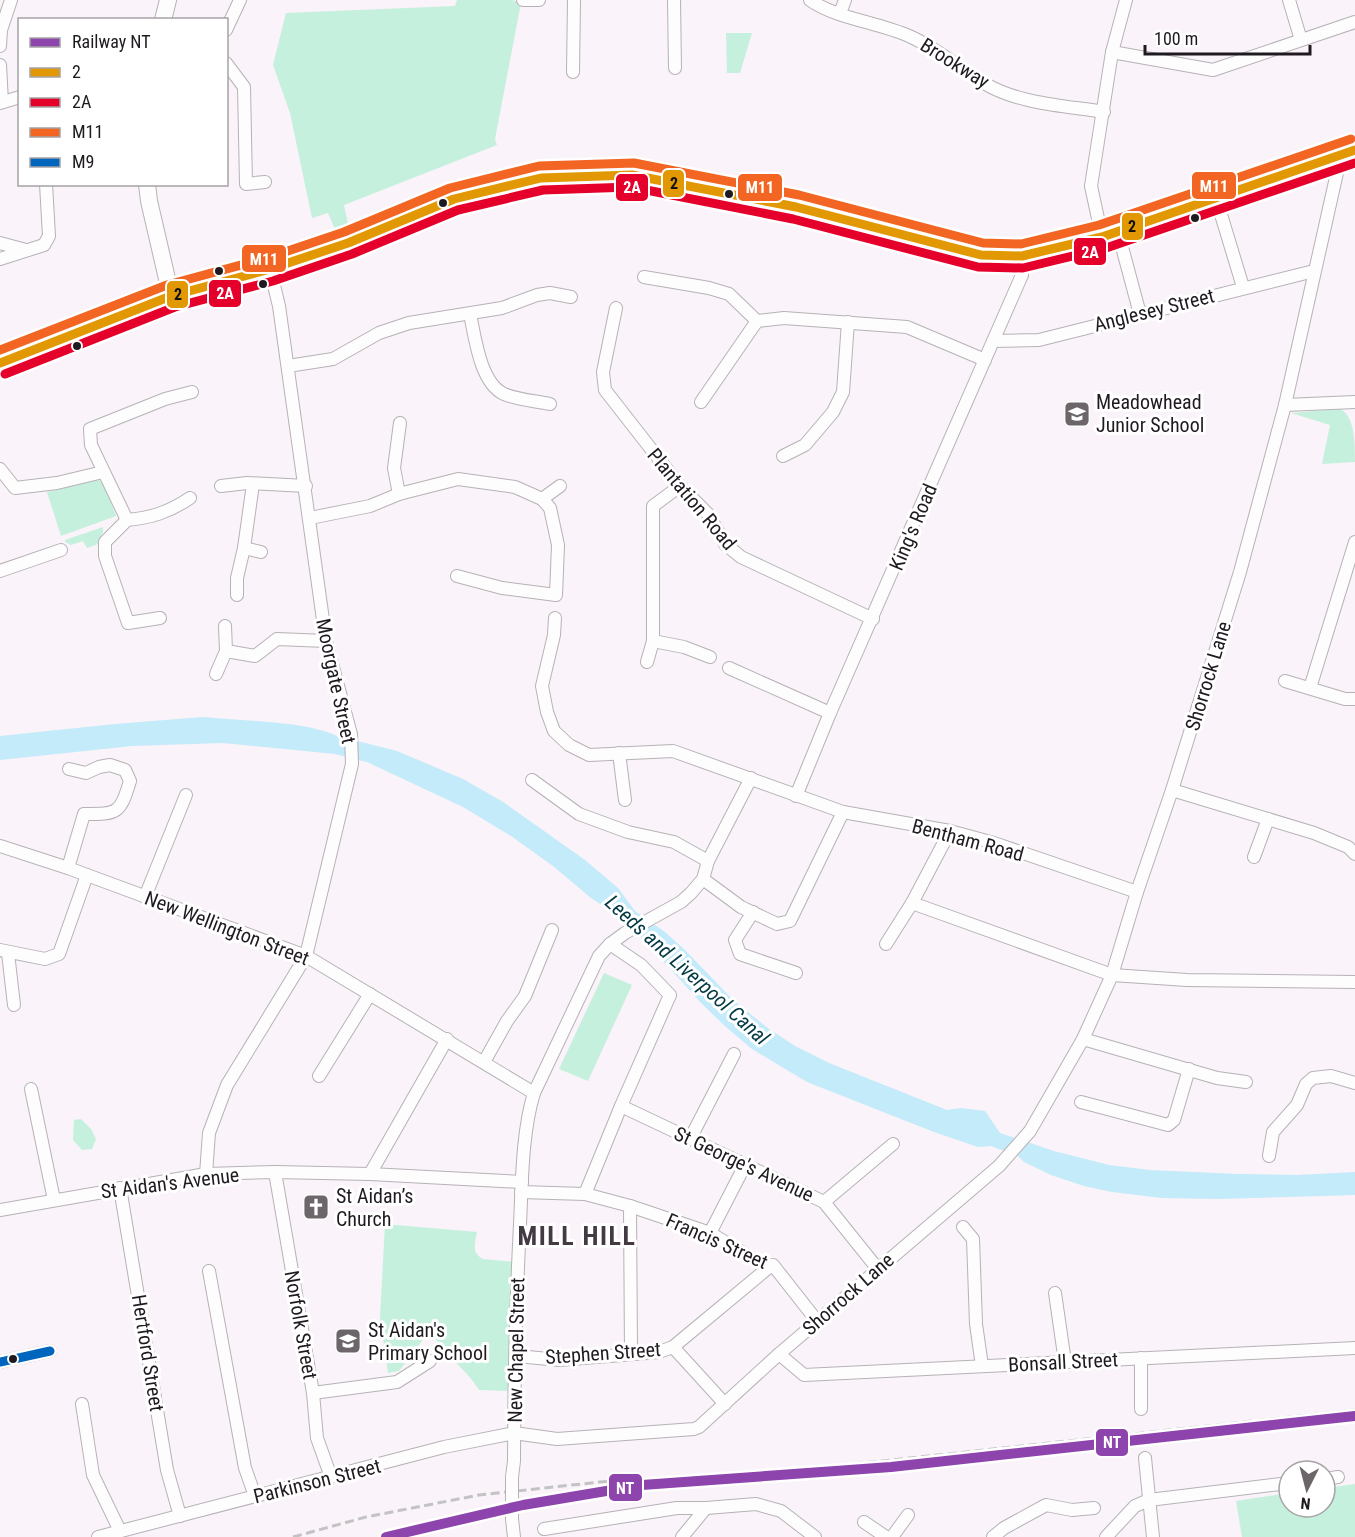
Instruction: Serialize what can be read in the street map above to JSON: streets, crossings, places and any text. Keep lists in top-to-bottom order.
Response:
{
  "streets": {
    "street": [
      "Brookway",
      "Anglesey Street",
      "Plantation Road",
      "King's Road",
      "Shorrock Lane",
      "Moorgate Street",
      "Bentham Road",
      "New Wellington Street",
      "St George's Avenue",
      "St Aidan's Avenue",
      "Francis Street",
      "Norfolk Street",
      "New Chapel Street",
      "Hertford Street",
      "Stephen Street",
      "Bonsall Street",
      "Parkinson Street"
    ]
  },
  "crossings": [
    ["Anglesey Street", "King's Road"],
    ["Anglesey Street", "Shorrock Lane"],
    ["Plantation Road", "King's Road"],
    ["King's Road", "Bentham Road"],
    ["Shorrock Lane", "Bentham Road"],
    ["Shorrock Lane", "St George's Avenue"],
    ["Shorrock Lane", "Francis Street"],
    ["Shorrock Lane", "Bonsall Street"],
    ["Shorrock Lane", "Parkinson Street"],
    ["Moorgate Street", "New Wellington Street"],
    ["Moorgate Street", "St Aidan's Avenue"],
    ["New Wellington Street", "New Chapel Street"],
    ["St Aidan's Avenue", "Francis Street"],
    ["St Aidan's Avenue", "Norfolk Street"],
    ["St Aidan's Avenue", "New Chapel Street"],
    ["St Aidan's Avenue", "Hertford Street"],
    ["Francis Street", "New Chapel Street"],
    ["Francis Street", "Stephen Street"],
    ["Norfolk Street", "Parkinson Street"],
    ["New Chapel Street", "Stephen Street"],
    ["New Chapel Street", "Parkinson Street"],
    ["Hertford Street", "Parkinson Street"]
  ],
  "districts": ["MILL HILL"],
  "water": ["Leeds and Liverpool Canal"],
  "places": {
    "school or university": ["Meadowhead Junior School", "St Aidan's Primary School"],
    "church": ["St Aidan’s Church"]
  },
  "lines": [
    "transit line M11",
    "transit line 2",
    "transit line 2A",
    "transit line M9",
    "rail line NT"
  ],
  "legend": [
    "Railway NT",
    "2",
    "2A",
    "M11",
    "M9"
  ],
  "scale_bar": "100 m",
  "north": "bottom"
}
